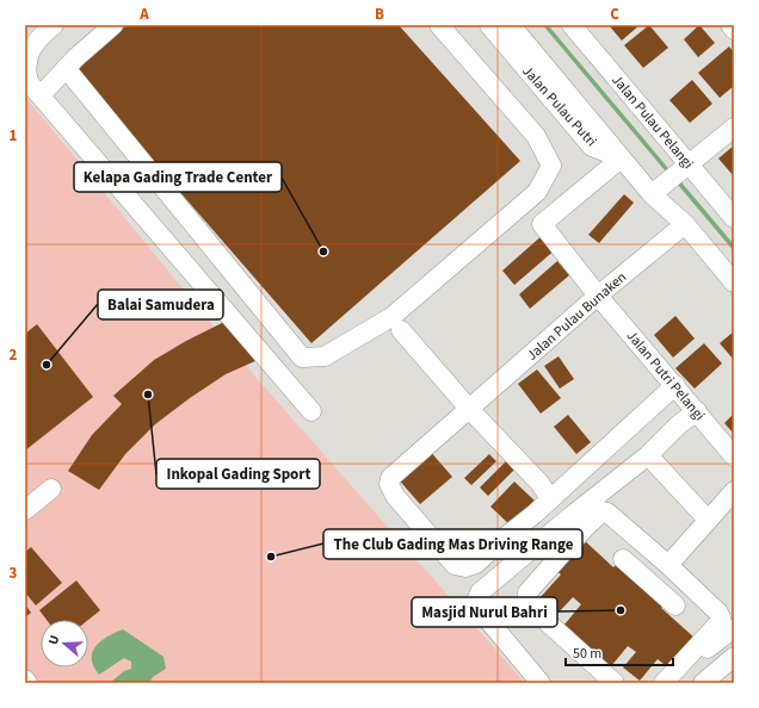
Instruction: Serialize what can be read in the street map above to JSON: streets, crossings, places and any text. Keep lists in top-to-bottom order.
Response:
{
  "streets": {
    "street": [
      "Jalan Pulau Putri",
      "Jalan Pulau Pelangi",
      "Jalan Pulau Bunaken",
      "Jalan Putri Pelangi"
    ]
  },
  "crossings": [
    ["Jalan Pulau Putri", "Jalan Pulau Bunaken"],
    ["Jalan Pulau Putri", "Jalan Putri Pelangi"],
    ["Jalan Pulau Bunaken", "Jalan Putri Pelangi"]
  ],
  "places": [
    "Kelapa Gading Trade Center",
    "Balai Samudera",
    "Inkopal Gading Sport",
    "The Club Gading Mas Driving Range",
    "Masjid Nurul Bahri"
  ],
  "scale_bar": "50 m",
  "north": "left",
  "grid": {
    "columns": ["A", "B", "C"],
    "rows": ["1", "2", "3"]
  }
}
